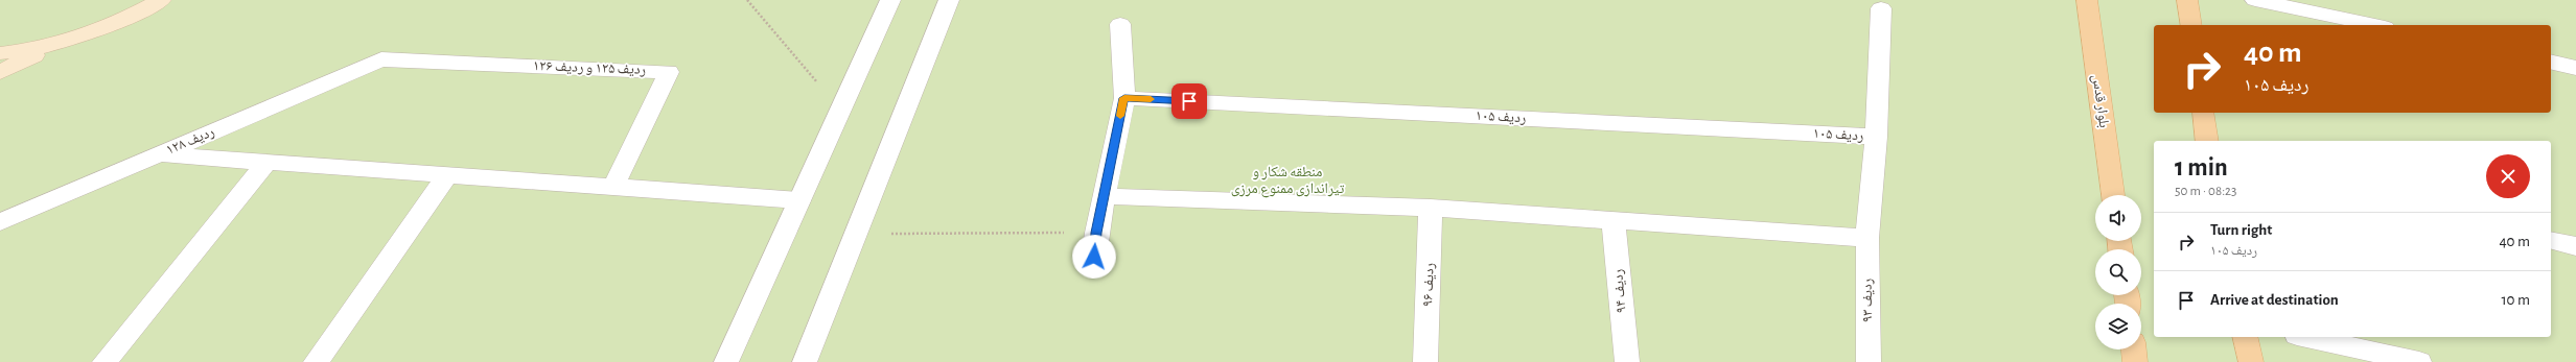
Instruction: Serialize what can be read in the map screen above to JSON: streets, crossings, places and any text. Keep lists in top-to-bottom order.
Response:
{
  "streets": {
    "main road": ["بلوار قدس"],
    "street": [
      "ردیف ۱۲۵ و ردیف ۱۲۶",
      "ردیف ۱۰۵",
      "ردیف ۱۲۸",
      "ردیف ۹۶",
      "ردیف ۹۴",
      "ردیف ۹۳"
    ]
  },
  "crossings": [
    ["ردیف ۱۲۵ و ردیف ۱۲۶", "ردیف ۱۲۸"],
    ["ردیف ۱۰۵", "ردیف ۹۳"]
  ],
  "parks": ["منطقه شکار و تیراندازی ممنوع مرزی"],
  "page": {
    "turn": ["40 m", "ردیف ۱۰۵"],
    "heading": ["1 min", "50 m · 08:23"],
    "list": [
      {
        "name": "Turn right",
        "note": "ردیف ۱۰۵",
        "value": "40 m"
      },
      {
        "name": "Arrive at destination",
        "value": "10 m"
      }
    ]
  }
}
